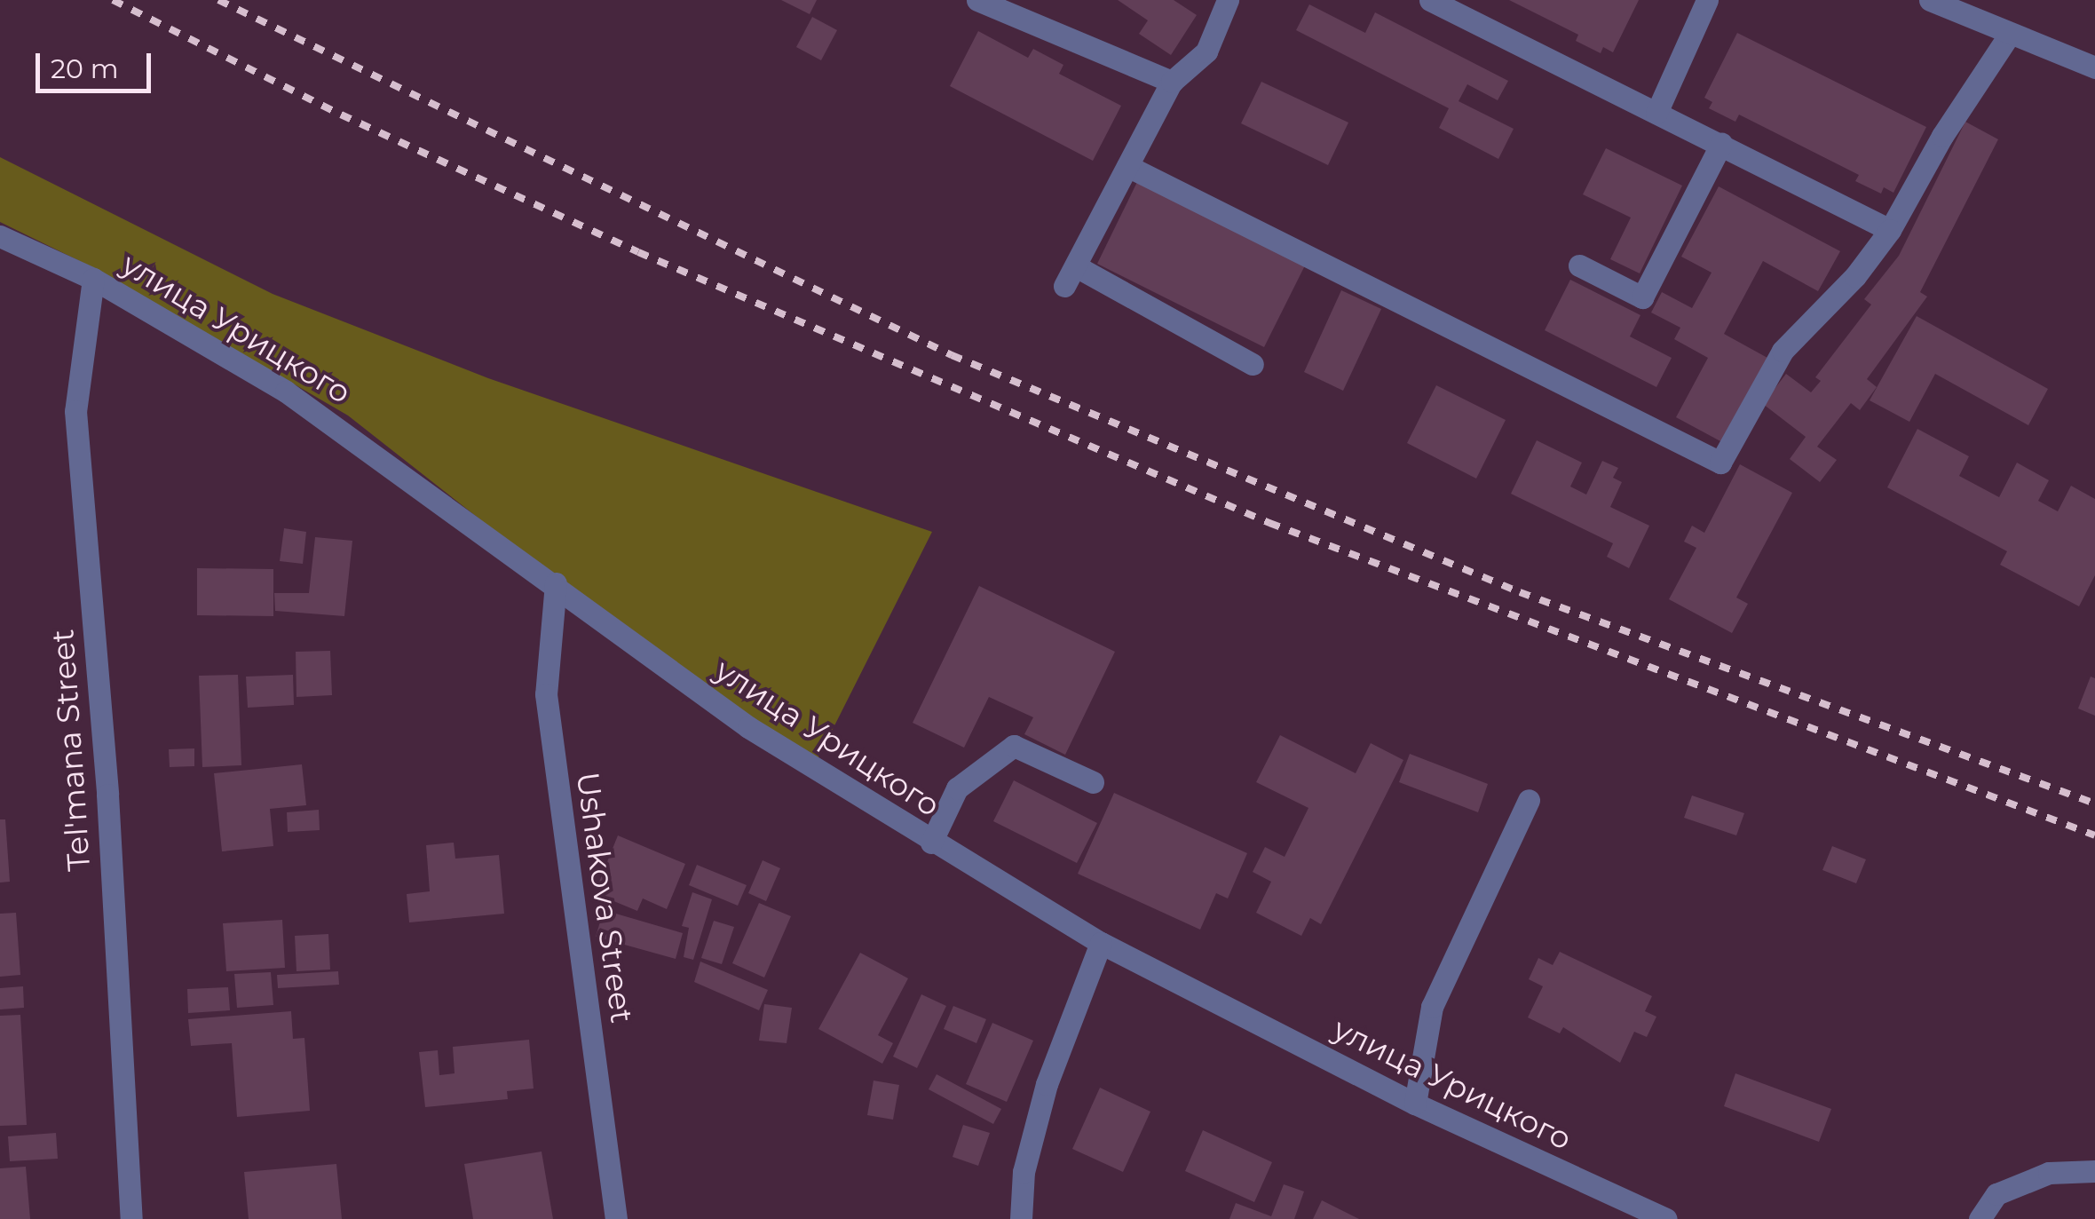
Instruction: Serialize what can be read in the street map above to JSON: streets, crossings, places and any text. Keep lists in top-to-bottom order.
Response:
{
  "streets": {
    "street": ["улица Урицкого", "Tel'mana Street", "Ushakova Street"]
  },
  "crossings": [
    ["улица Урицкого", "Tel'mana Street"],
    ["улица Урицкого", "Ushakova Street"]
  ],
  "scale_bar": "20 m"
}
